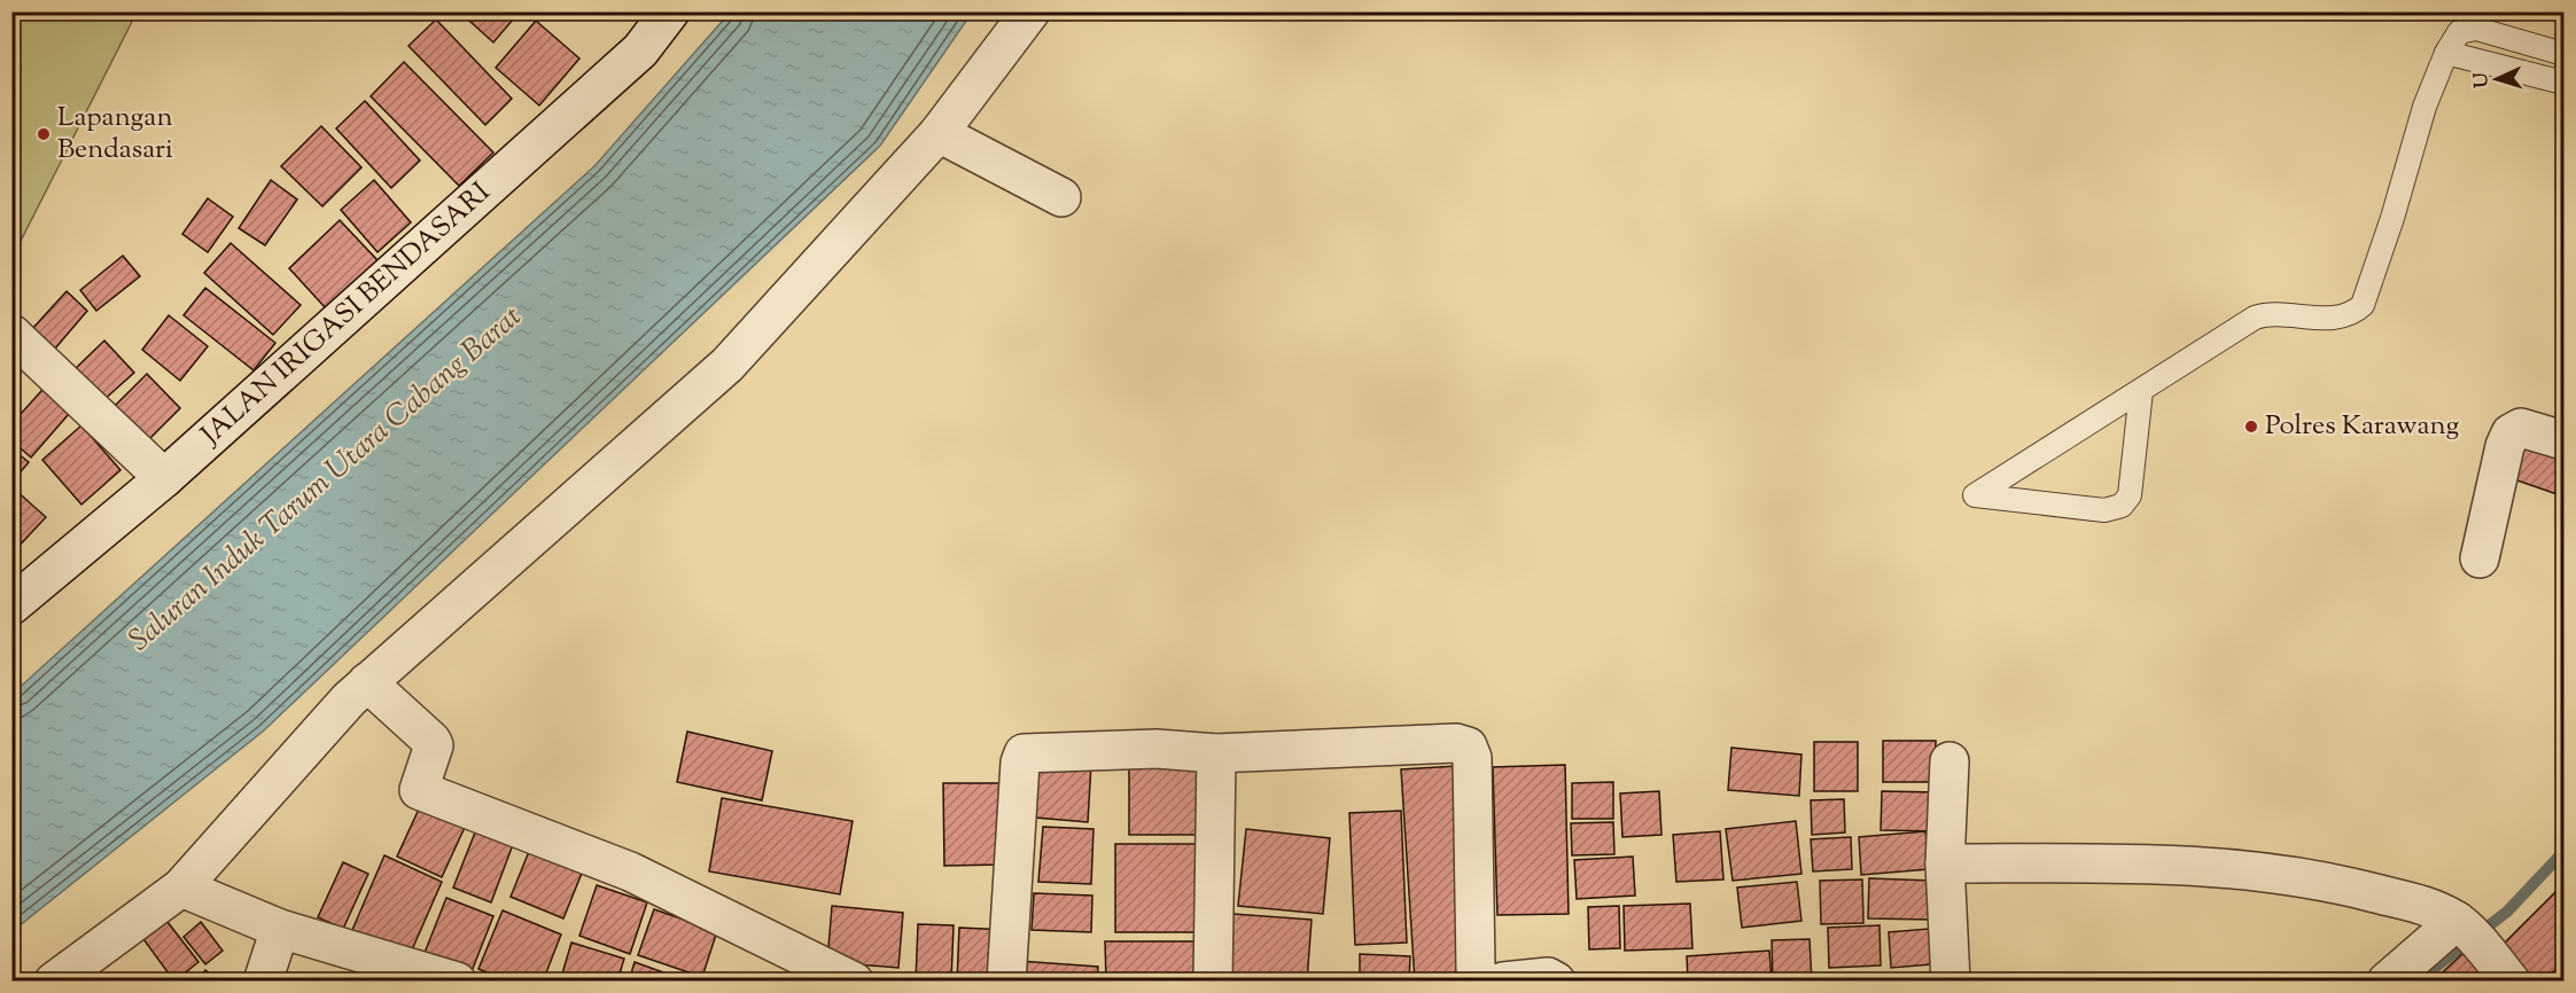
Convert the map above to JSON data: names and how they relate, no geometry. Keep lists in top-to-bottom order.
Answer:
{
  "streets": {
    "street": ["JALAN IRIGASI BENDASARI"]
  },
  "water": ["Saluran Induk Tarum Utara Cabang Barat"],
  "places": ["Lapangan Bendasari", "Polres Karawang"],
  "north": "left"
}
